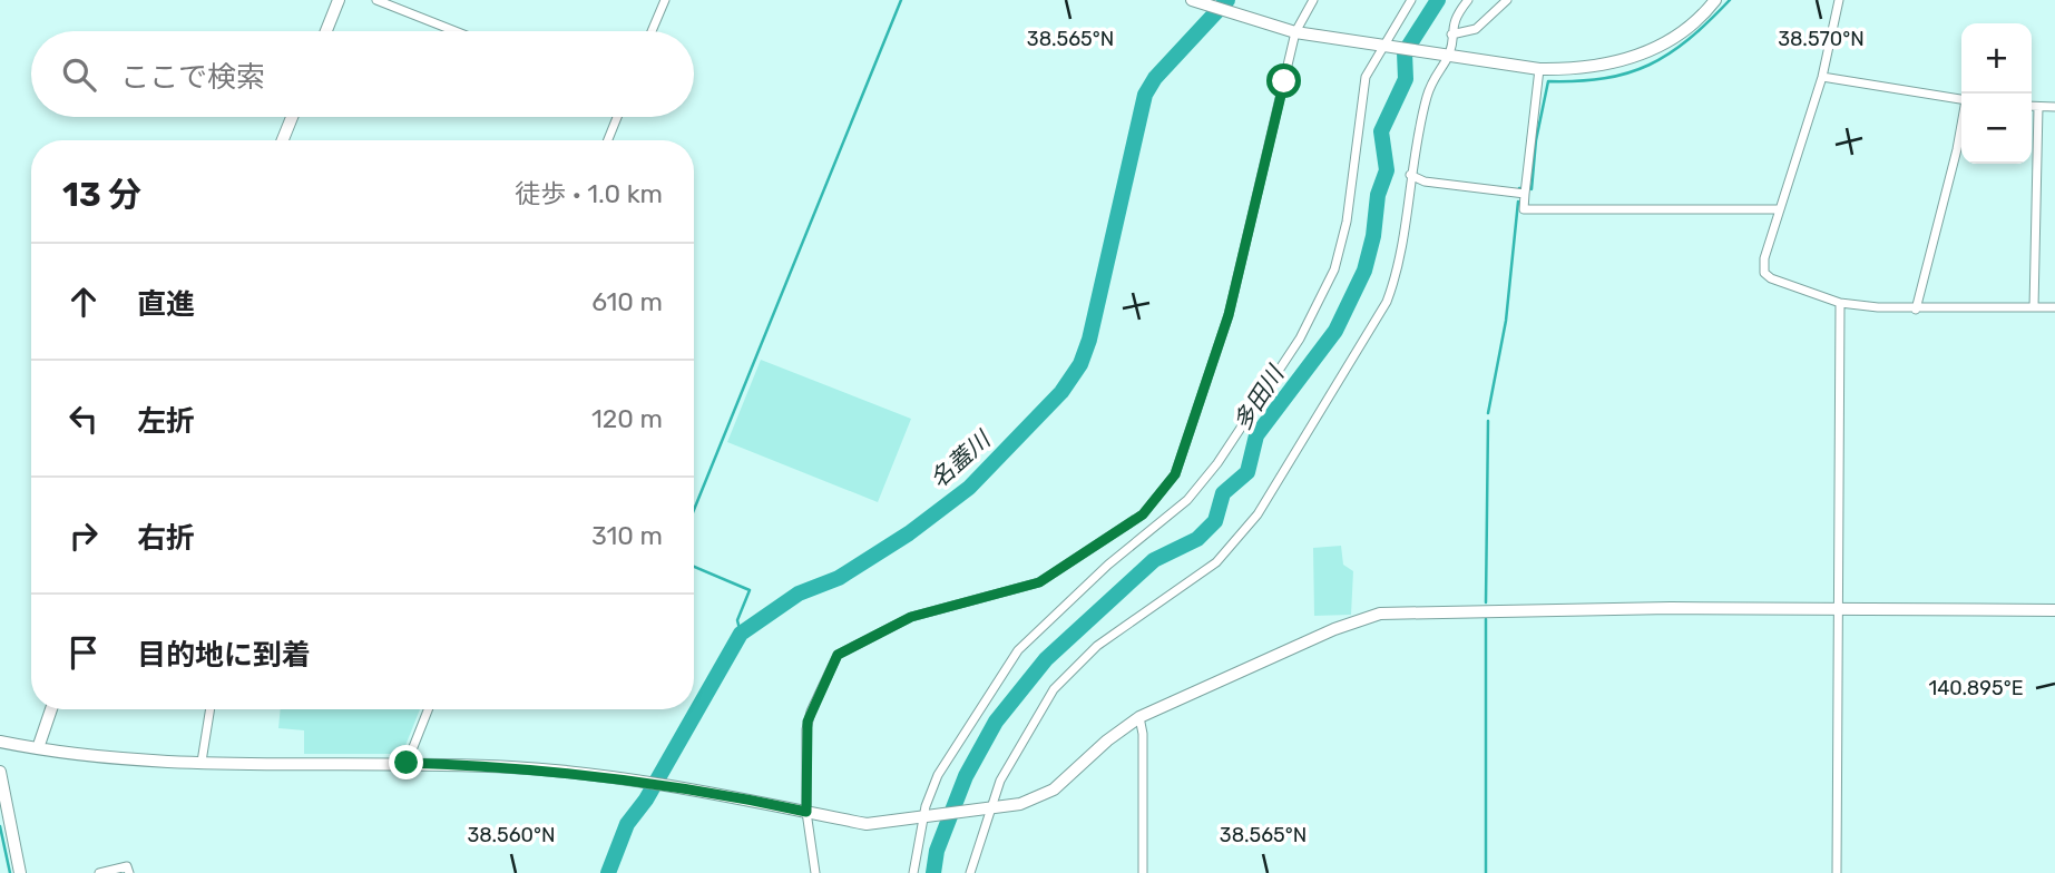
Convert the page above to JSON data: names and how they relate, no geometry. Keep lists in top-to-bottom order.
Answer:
{
  "water": ["多田川", "名蓋川"],
  "page": {
    "map_buttons": ["+", "−"],
    "search": "ここで検索",
    "heading": ["13 分", "徒歩 · 1.0 km"],
    "list": [
      ["直進", "610 m"],
      ["左折", "120 m"],
      ["右折", "310 m"],
      "目的地に到着"
    ]
  },
  "coordinates": [
    "38.565°N",
    "38.570°N",
    "140.895°E",
    "38.560°N"
  ]
}
